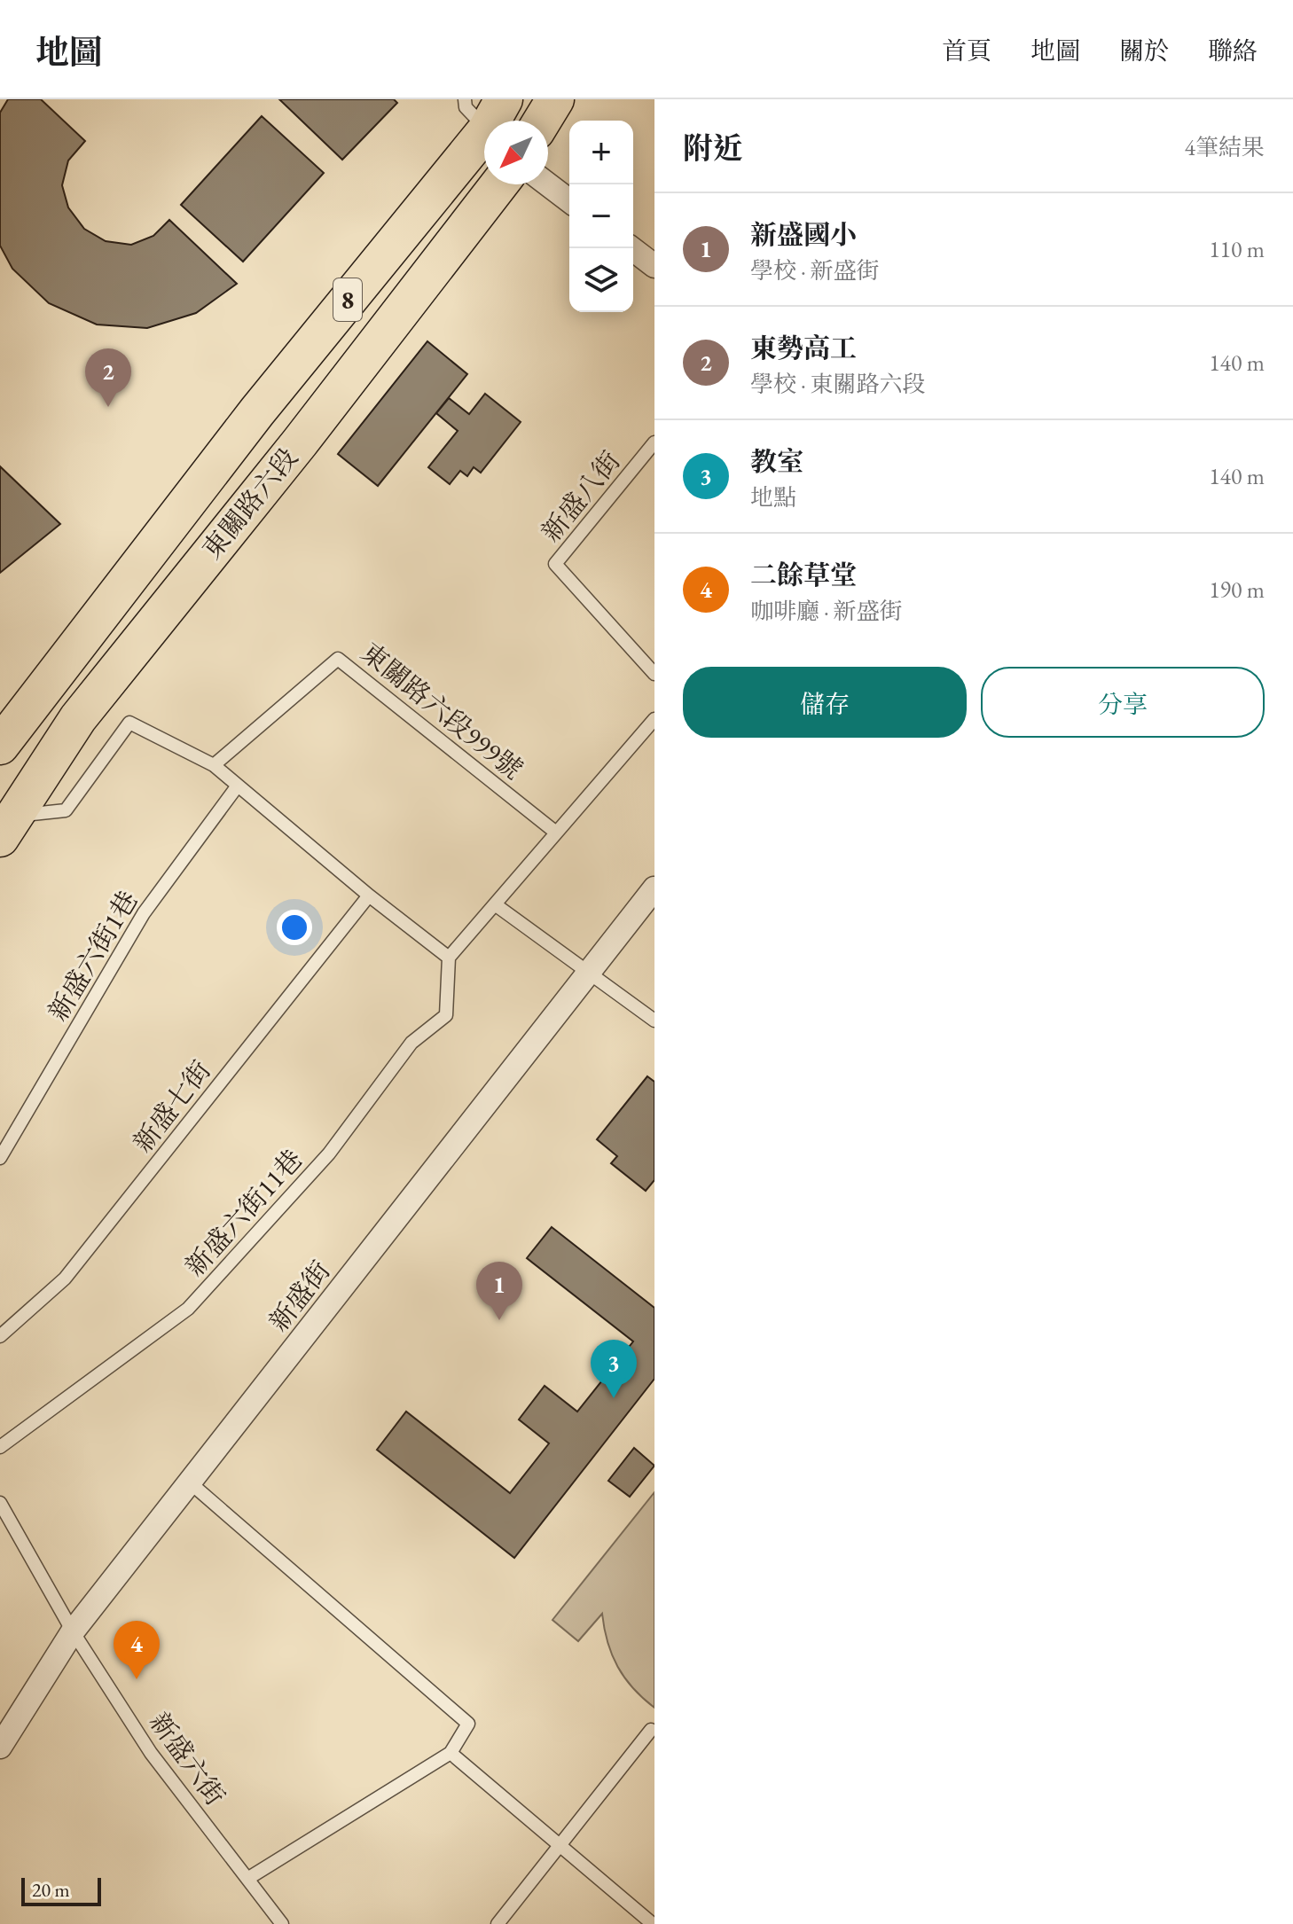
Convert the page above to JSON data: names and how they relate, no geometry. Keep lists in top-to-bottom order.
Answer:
{
  "streets": {
    "main road": ["8", "東關路六段"],
    "street": ["新盛街"],
    "lane": [
      "新盛八街",
      "東關路六段999號",
      "新盛六街1巷",
      "新盛七街",
      "新盛六街11巷",
      "新盛六街"
    ]
  },
  "crossings": [
    ["新盛街", "新盛六街"]
  ],
  "scale_bar": "20 m",
  "north": "bottom left",
  "page": {
    "header": "地圖",
    "nav": [
      "首頁",
      "地圖",
      "關於",
      "聯絡"
    ],
    "heading": ["附近", "4筆結果"],
    "map_buttons": ["+", "−"],
    "list": [
      {
        "mark": "1",
        "name": "新盛國小",
        "note": "學校 · 新盛街",
        "value": "110 m"
      },
      {
        "mark": "2",
        "name": "東勢高工",
        "note": "學校 · 東關路六段",
        "value": "140 m"
      },
      {
        "mark": "3",
        "name": "教室",
        "note": "地點",
        "value": "140 m"
      },
      {
        "mark": "4",
        "name": "二餘草堂",
        "note": "咖啡廳 · 新盛街",
        "value": "190 m"
      }
    ],
    "pins": [
      "2",
      "1",
      "3",
      "4"
    ],
    "buttons": ["儲存", "分享"],
    "scale": "20 m"
  }
}
